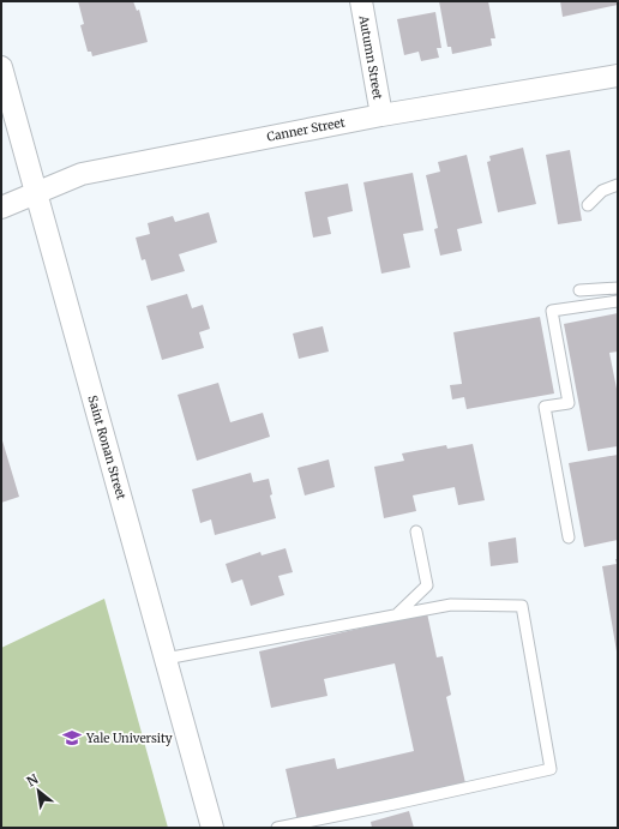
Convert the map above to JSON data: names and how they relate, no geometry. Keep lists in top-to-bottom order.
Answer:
{
  "streets": {
    "street": ["Autumn Street", "Canner Street", "Saint Ronan Street"]
  },
  "crossings": [
    ["Autumn Street", "Canner Street"],
    ["Canner Street", "Saint Ronan Street"]
  ],
  "places": {
    "school or university": ["Yale University"]
  },
  "north": "top left"
}
